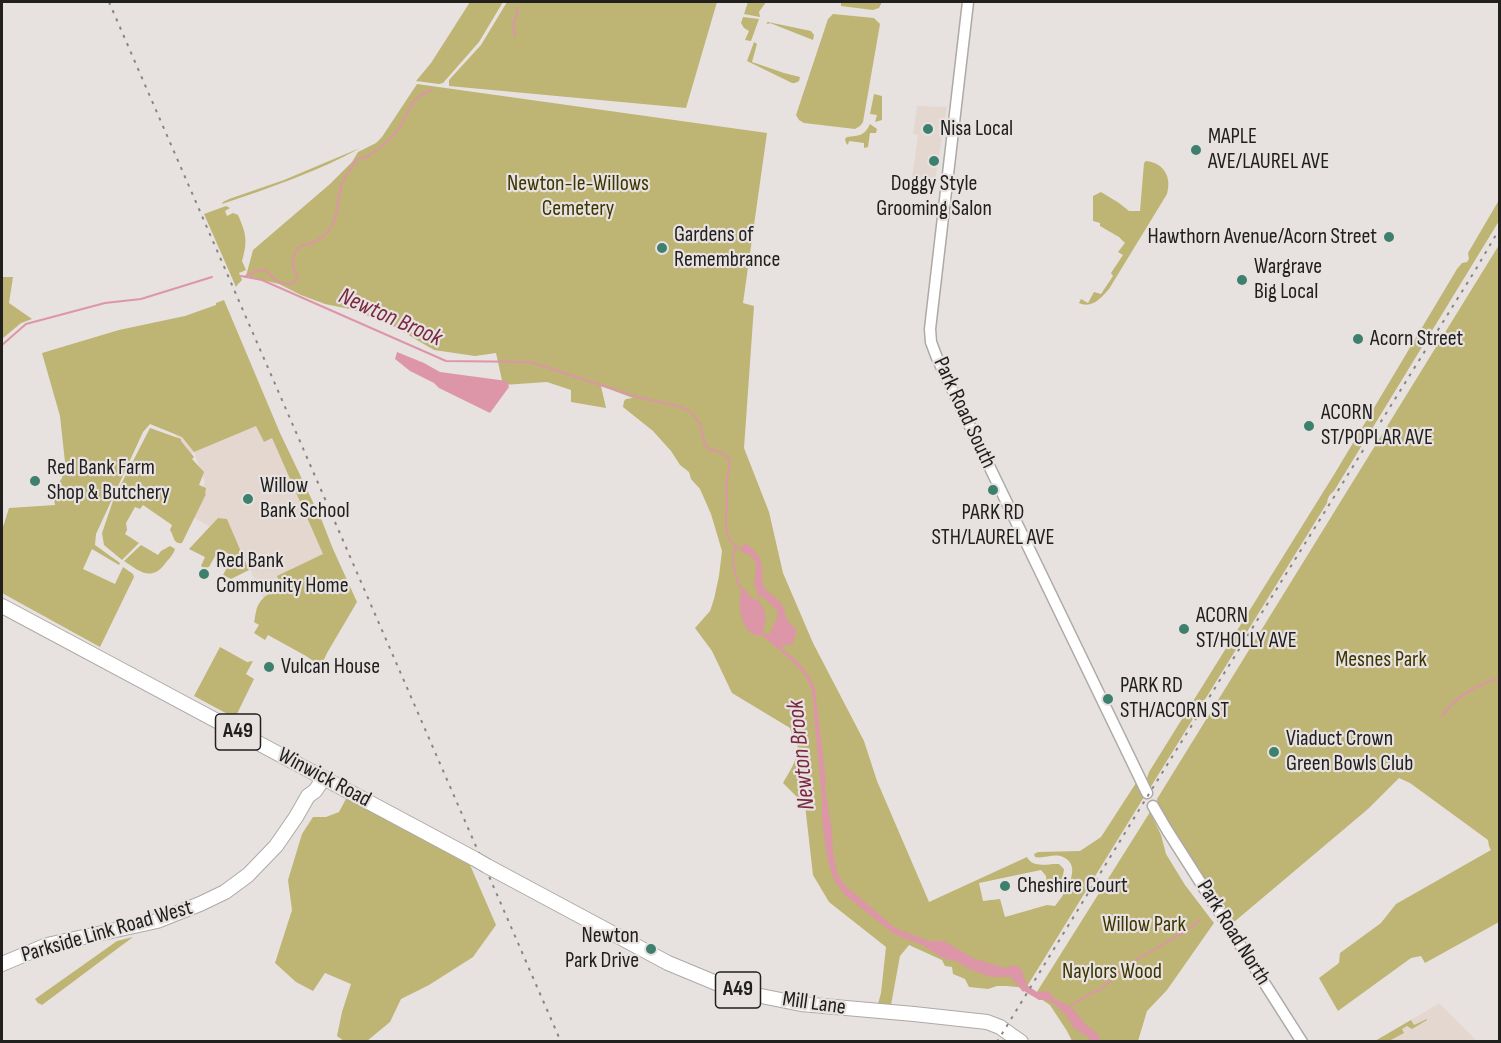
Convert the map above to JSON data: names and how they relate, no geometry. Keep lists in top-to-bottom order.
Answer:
{
  "streets": {
    "main road": [
      "A49",
      "Winwick Road",
      "Parkside Link Road West",
      "Mill Lane"
    ],
    "street": ["Park Road South", "Park Road North"]
  },
  "crossings": [
    ["Winwick Road", "Parkside Link Road West"],
    ["Winwick Road", "Mill Lane"]
  ],
  "water": ["Newton Brook"],
  "parks": [
    "Newton-le-Willows Cemetery",
    "Mesnes Park",
    "Willow Park",
    "Naylors Wood"
  ],
  "places": [
    "Nisa Local",
    "MAPLE AVE/LAUREL AVE",
    "Doggy Style Grooming Salon",
    "Hawthorn Avenue/Acorn Street",
    "Gardens of Remembrance",
    "Wargrave Big Local",
    "Acorn Street",
    "ACORN ST/POPLAR AVE",
    "Red Bank Farm Shop & Butchery",
    "PARK RD STH/LAUREL AVE",
    "Willow Bank School",
    "Red Bank Community Home",
    "ACORN ST/HOLLY AVE",
    "Vulcan House",
    "PARK RD STH/ACORN ST",
    "Viaduct Crown Green Bowls Club",
    "Cheshire Court",
    "Newton Park Drive"
  ]
}
